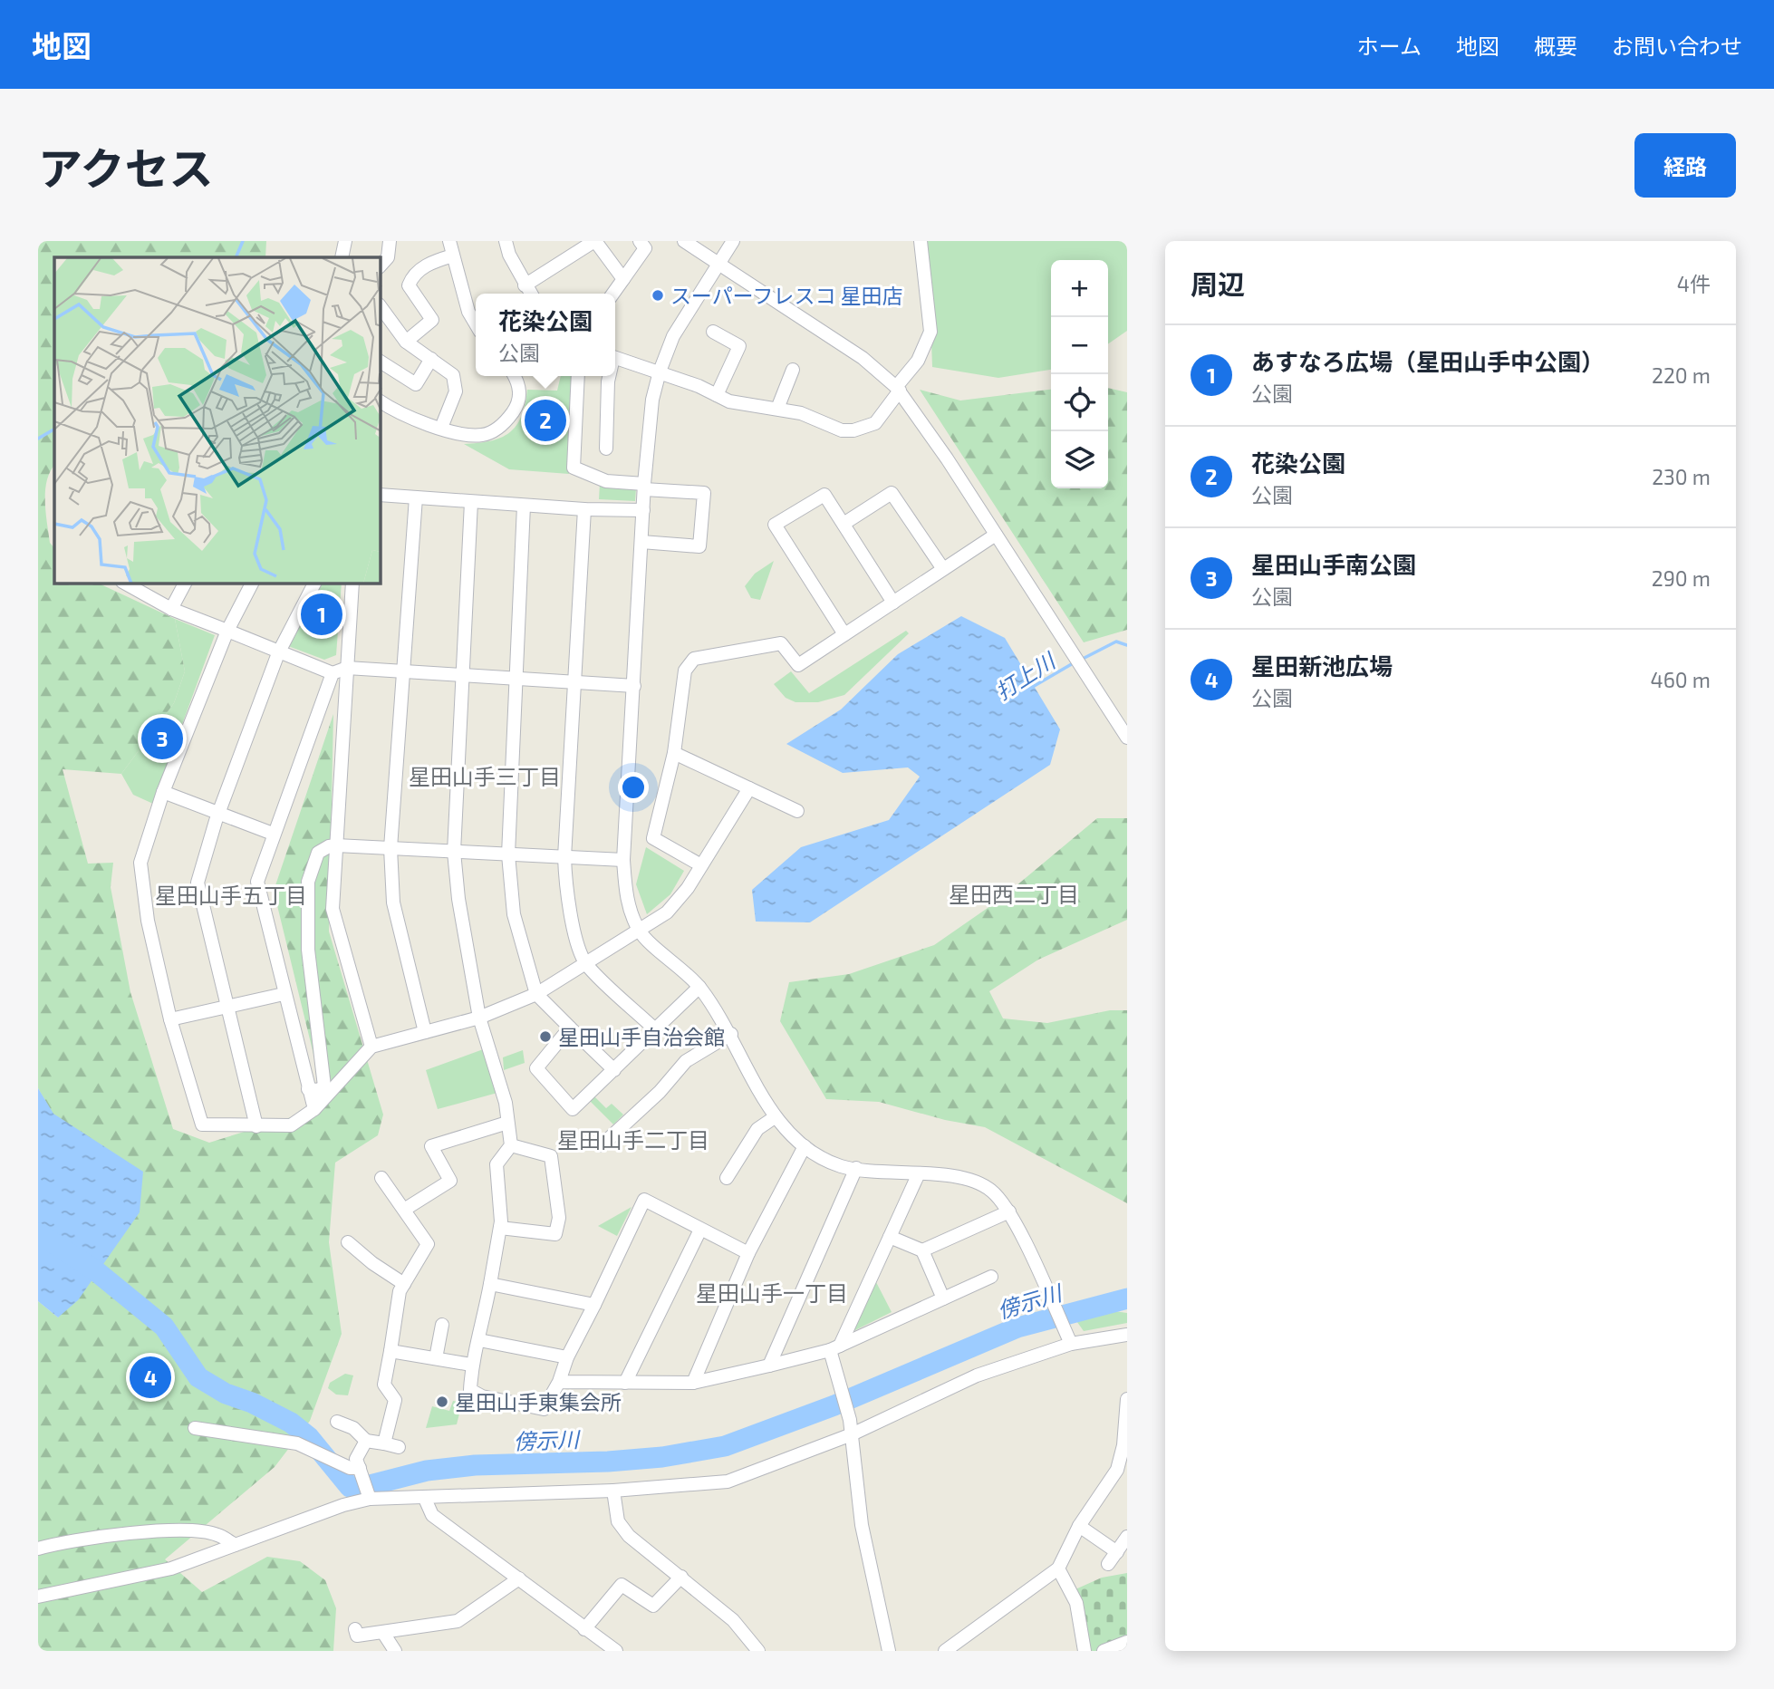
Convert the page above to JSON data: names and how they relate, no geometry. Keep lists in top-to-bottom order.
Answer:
{
  "districts": [
    "星田山手三丁目",
    "星田西二丁目",
    "星田山手五丁目",
    "星田山手二丁目",
    "星田山手一丁目"
  ],
  "water": ["打上川", "傍示川"],
  "places": ["スーパーフレスコ 星田店", "星田山手自治会館", "星田山手東集会所"],
  "page": {
    "header": "地図",
    "nav": [
      "ホーム",
      "地図",
      "概要",
      "お問い合わせ"
    ],
    "title": "アクセス",
    "buttons": "経路",
    "heading": ["周辺", "4件"],
    "map_buttons": ["+", "−"],
    "popup": ["花染公園", "公園"],
    "list": [
      {
        "mark": "1",
        "name": "あすなろ広場（星田山手中公園）",
        "note": "公園",
        "value": "220 m"
      },
      {
        "mark": "2",
        "name": "花染公園",
        "note": "公園",
        "value": "230 m"
      },
      {
        "mark": "3",
        "name": "星田山手南公園",
        "note": "公園",
        "value": "290 m"
      },
      {
        "mark": "4",
        "name": "星田新池広場",
        "note": "公園",
        "value": "460 m"
      }
    ],
    "pins": [
      "2",
      "1",
      "3",
      "4"
    ]
  }
}
